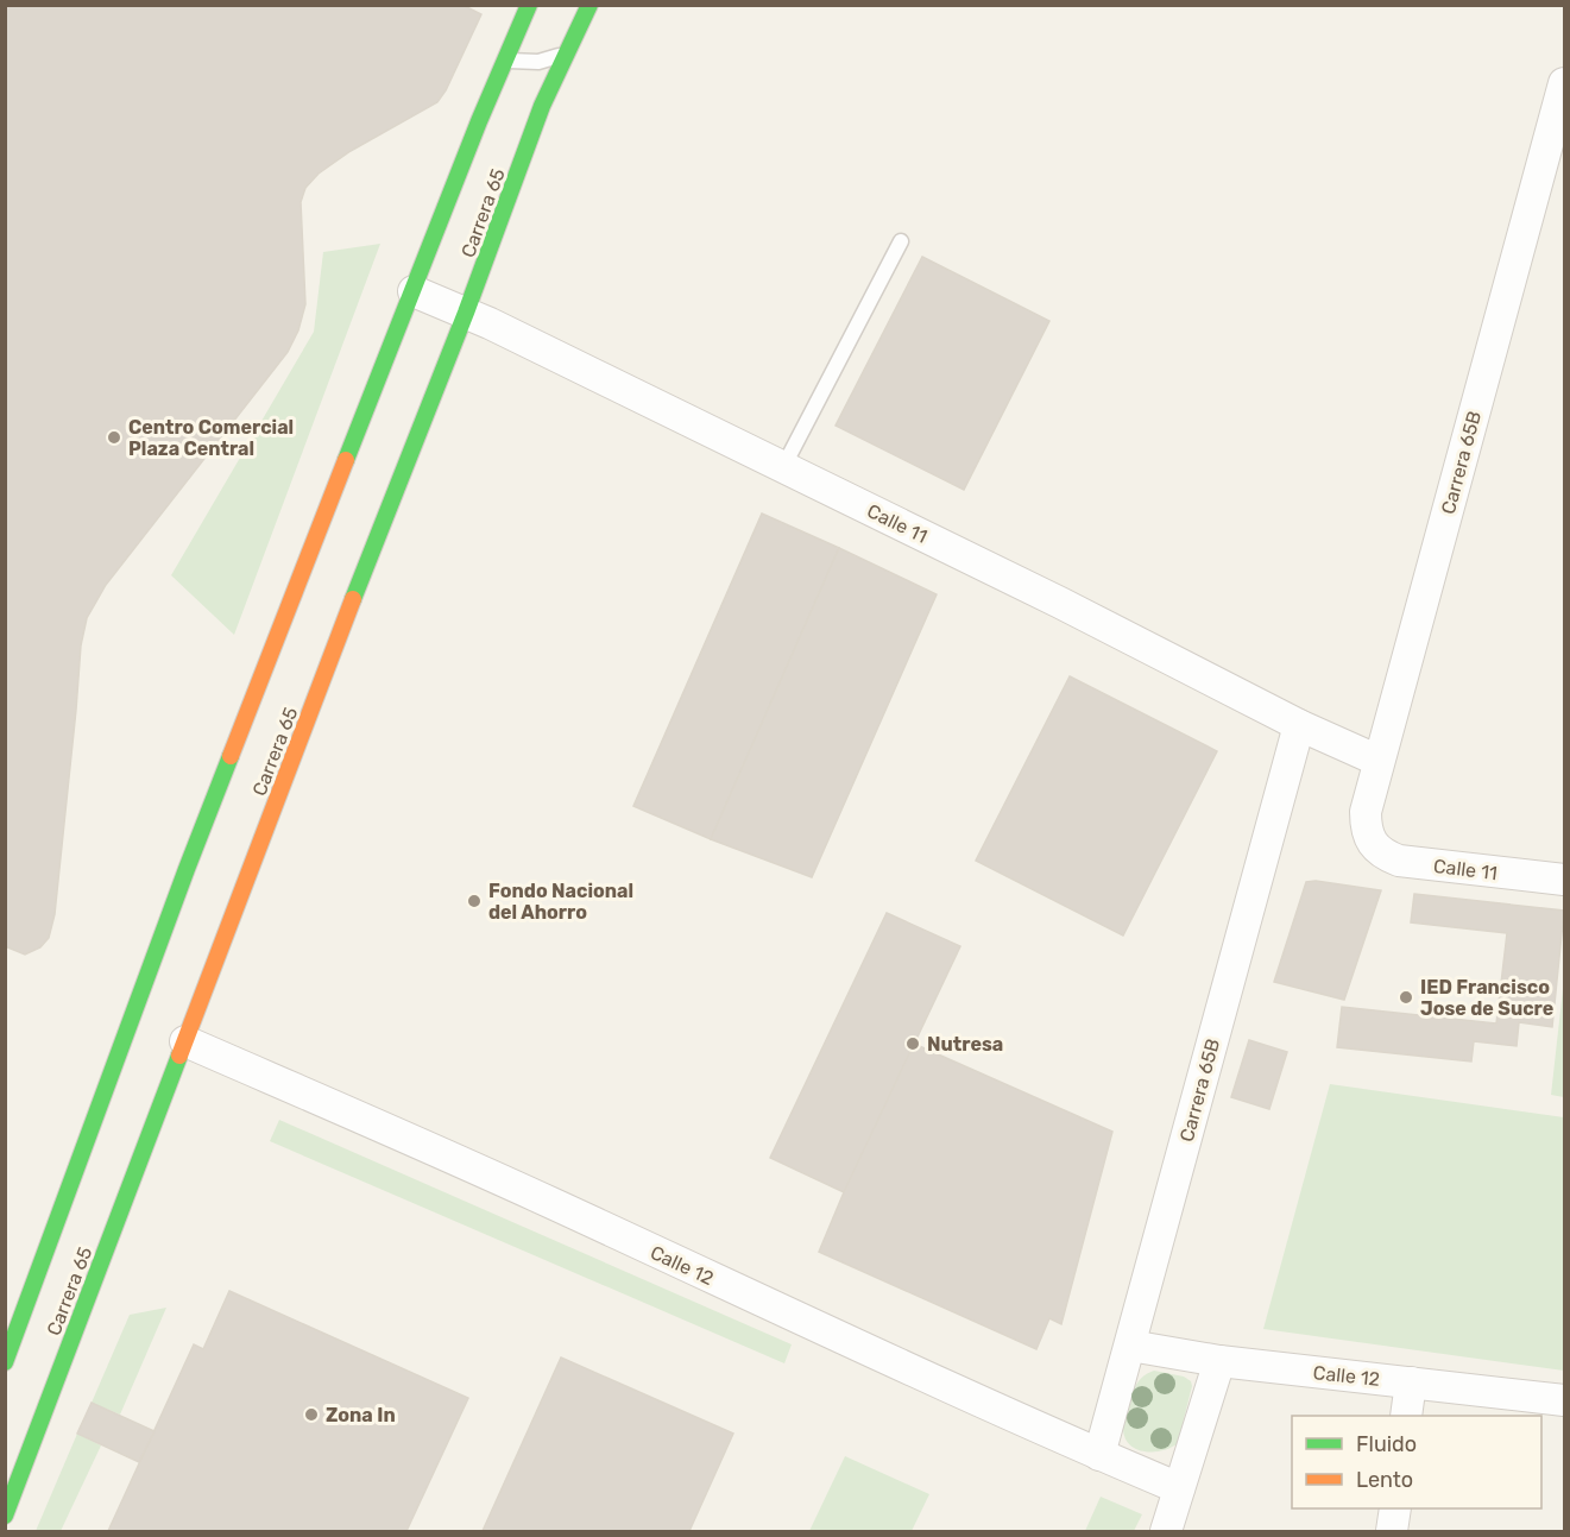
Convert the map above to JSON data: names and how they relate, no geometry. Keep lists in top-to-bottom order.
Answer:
{
  "streets": {
    "street": [
      "Carrera 65",
      "Carrera 65B",
      "Calle 11",
      "Calle 12"
    ]
  },
  "crossings": [
    ["Carrera 65", "Calle 11"],
    ["Carrera 65", "Calle 12"],
    ["Carrera 65B", "Calle 11"],
    ["Carrera 65B", "Calle 12"]
  ],
  "places": [
    "Centro Comercial Plaza Central",
    "Fondo Nacional del Ahorro",
    "IED Francisco Jose de Sucre",
    "Nutresa",
    "Zona In"
  ],
  "legend": ["Fluido", "Lento"]
}
